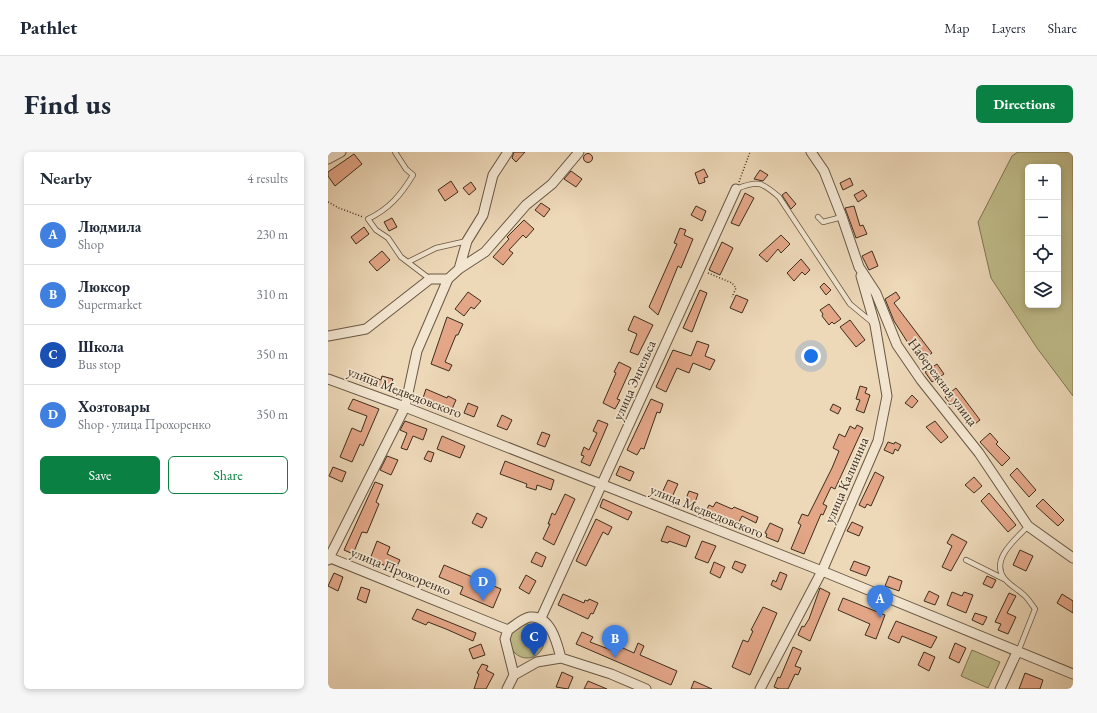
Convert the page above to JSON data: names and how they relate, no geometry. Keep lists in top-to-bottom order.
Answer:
{
  "streets": {
    "street": [
      "улица Энгельса",
      "Набережная улица",
      "улица Медведовского",
      "улица Калинина",
      "улица Прохоренко"
    ]
  },
  "crossings": [
    ["улица Энгельса", "улица Медведовского"],
    ["Набережная улица", "улица Калинина"],
    ["улица Медведовского", "улица Калинина"]
  ],
  "page": {
    "header": "Pathlet",
    "nav": ["Map", "Layers", "Share"],
    "buttons": [
      "Directions",
      ["Save", "Share"]
    ],
    "title": "Find us",
    "heading": ["Nearby", "4 results"],
    "map_buttons": ["+", "−"],
    "list": [
      {
        "mark": "A",
        "name": "Людмила",
        "note": "Shop",
        "value": "230 m"
      },
      {
        "mark": "B",
        "name": "Люксор",
        "note": "Supermarket",
        "value": "310 m"
      },
      {
        "mark": "C",
        "name": "Школа",
        "note": "Bus stop",
        "value": "350 m"
      },
      {
        "mark": "D",
        "name": "Хозтовары",
        "note": "Shop · улица Прохоренко",
        "value": "350 m"
      }
    ],
    "pins": [
      "D",
      "A",
      "C",
      "B"
    ]
  }
}
